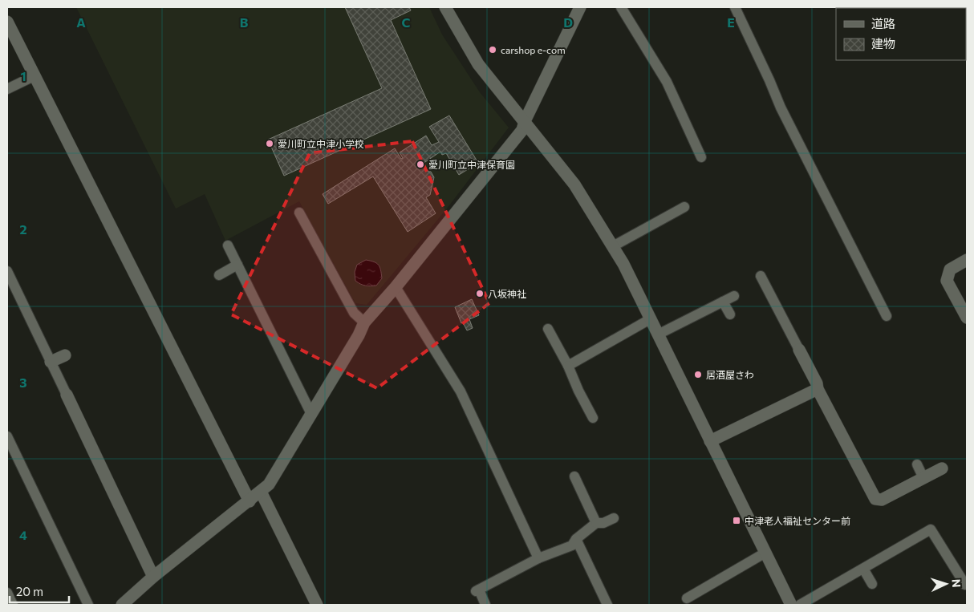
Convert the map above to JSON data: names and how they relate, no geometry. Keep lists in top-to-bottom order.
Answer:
{
  "places": {
    "other": [
      "carshop e-com",
      "愛川町立中津小学校",
      "愛川町立中津保育園",
      "八坂神社",
      "居酒屋さわ"
    ],
    "transit": ["中津老人福祉センター前"]
  },
  "legend": ["道路", "建物"],
  "scale_bar": "20 m",
  "north": "right",
  "grid": {
    "columns": [
      "A",
      "B",
      "C",
      "D",
      "E"
    ],
    "rows": [
      "1",
      "2",
      "3",
      "4"
    ]
  }
}
